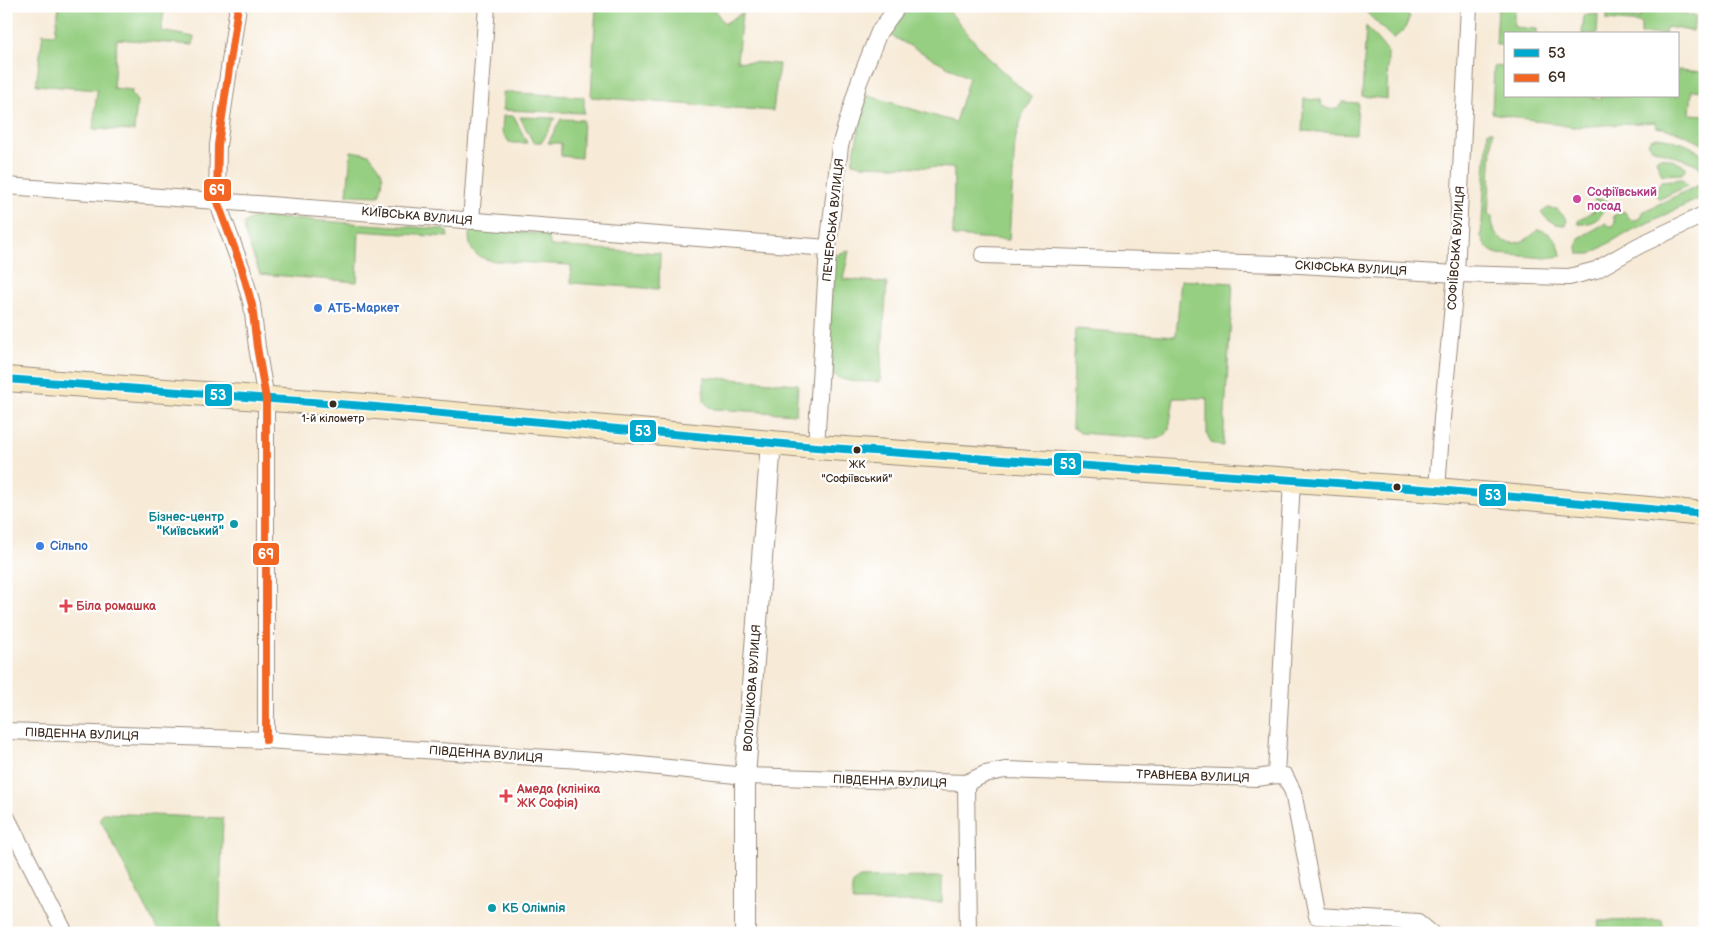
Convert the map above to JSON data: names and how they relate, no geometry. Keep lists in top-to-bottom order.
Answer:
{
  "streets": {
    "street": [
      "КИЇВСЬКА ВУЛИЦЯ",
      "ПЕЧЕРСЬКА ВУЛИЦЯ",
      "СОФІЇВСЬКА ВУЛИЦЯ",
      "СКІФСЬКА ВУЛИЦЯ",
      "ВОЛОШКОВА ВУЛИЦЯ",
      "ПІВДЕННА ВУЛИЦЯ",
      "ТРАВНЕВА ВУЛИЦЯ"
    ]
  },
  "crossings": [
    ["КИЇВСЬКА ВУЛИЦЯ", "ПЕЧЕРСЬКА ВУЛИЦЯ"],
    ["СОФІЇВСЬКА ВУЛИЦЯ", "СКІФСЬКА ВУЛИЦЯ"],
    ["ВОЛОШКОВА ВУЛИЦЯ", "ПІВДЕННА ВУЛИЦЯ"],
    ["ПІВДЕННА ВУЛИЦЯ", "ТРАВНЕВА ВУЛИЦЯ"]
  ],
  "places": {
    "other": [
      "Софіївський посад",
      "АТБ-Маркет",
      "1-й кілометр",
      "ЖК \"Софіївський\"",
      "Бізнес-центр \"Київський\"",
      "Сільпо",
      "КБ Олімпія"
    ],
    "health": ["Біла ромашка", "Амеда (клініка ЖК Софія)"]
  },
  "lines": ["transit line 69", "transit line 53"],
  "legend": ["53", "69"]
}
